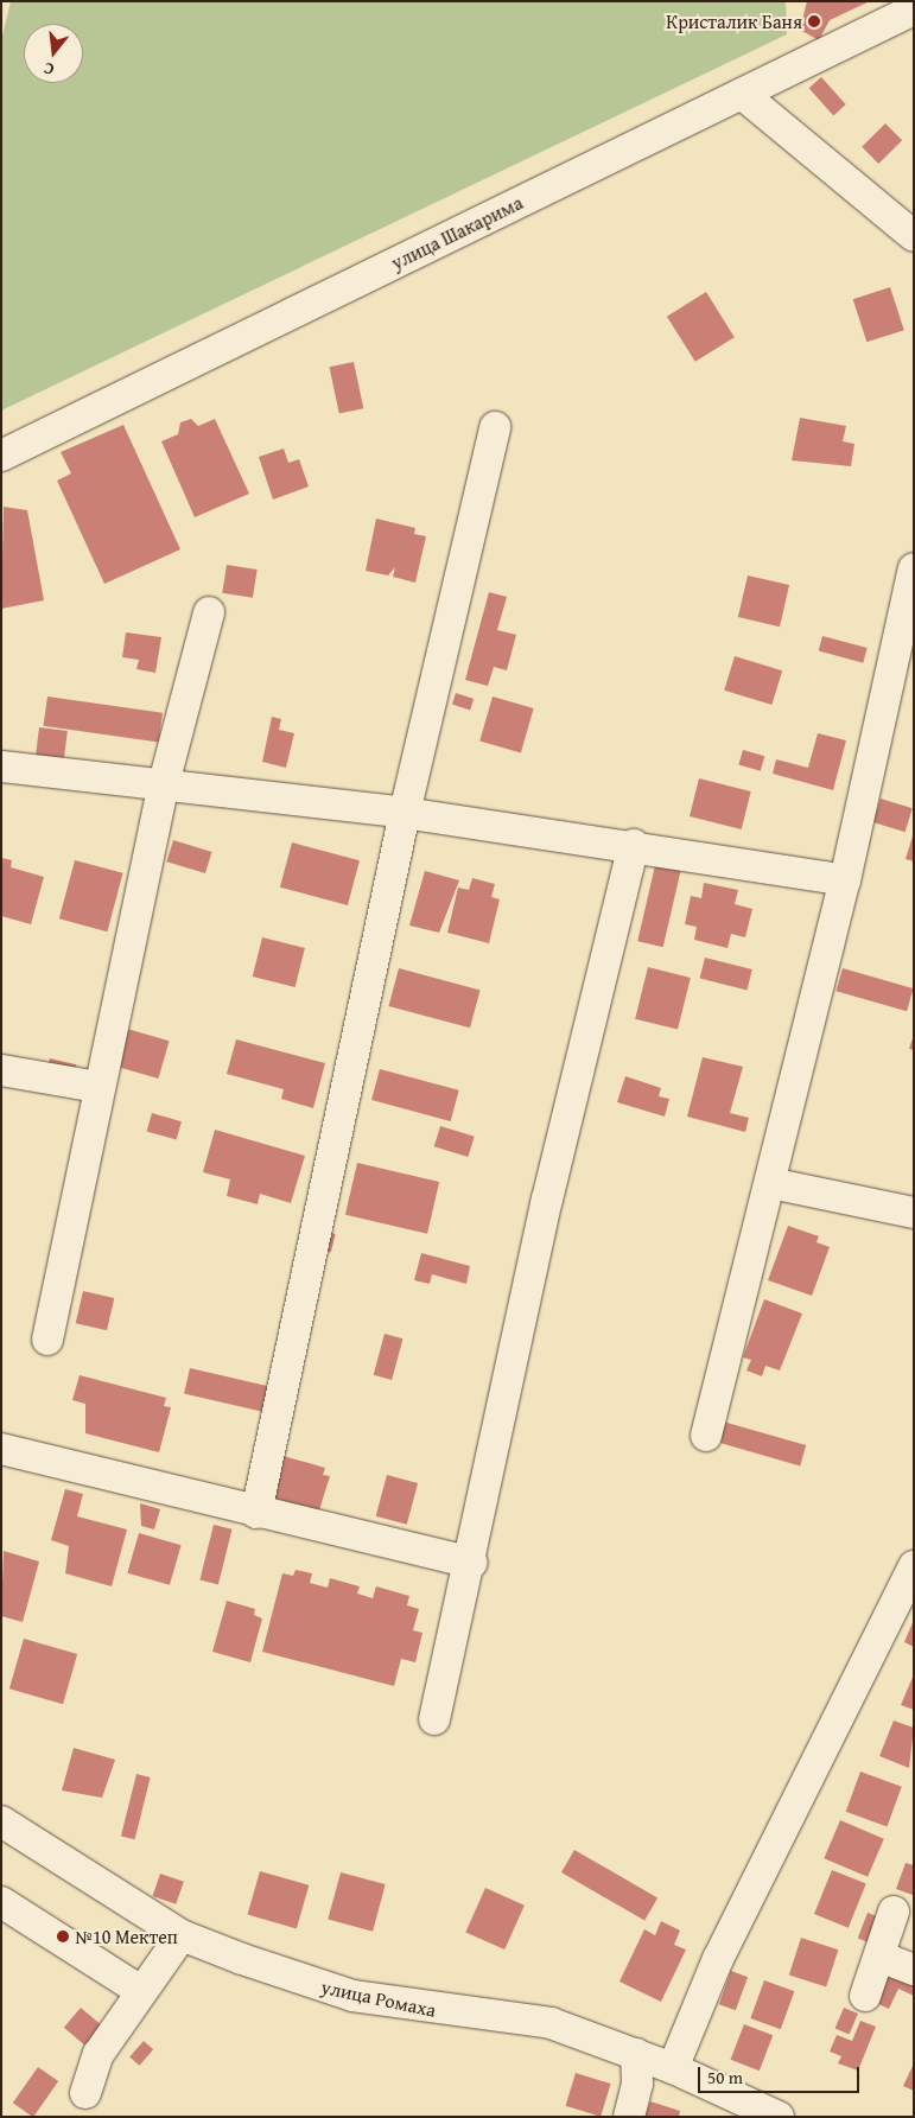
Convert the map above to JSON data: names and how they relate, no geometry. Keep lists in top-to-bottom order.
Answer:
{
  "streets": {
    "street": ["улица Шакарима", "улица Ромаха"]
  },
  "places": ["Кристалик Баня", "№10 Мектеп"],
  "scale_bar": "50 m",
  "north": "bottom"
}
